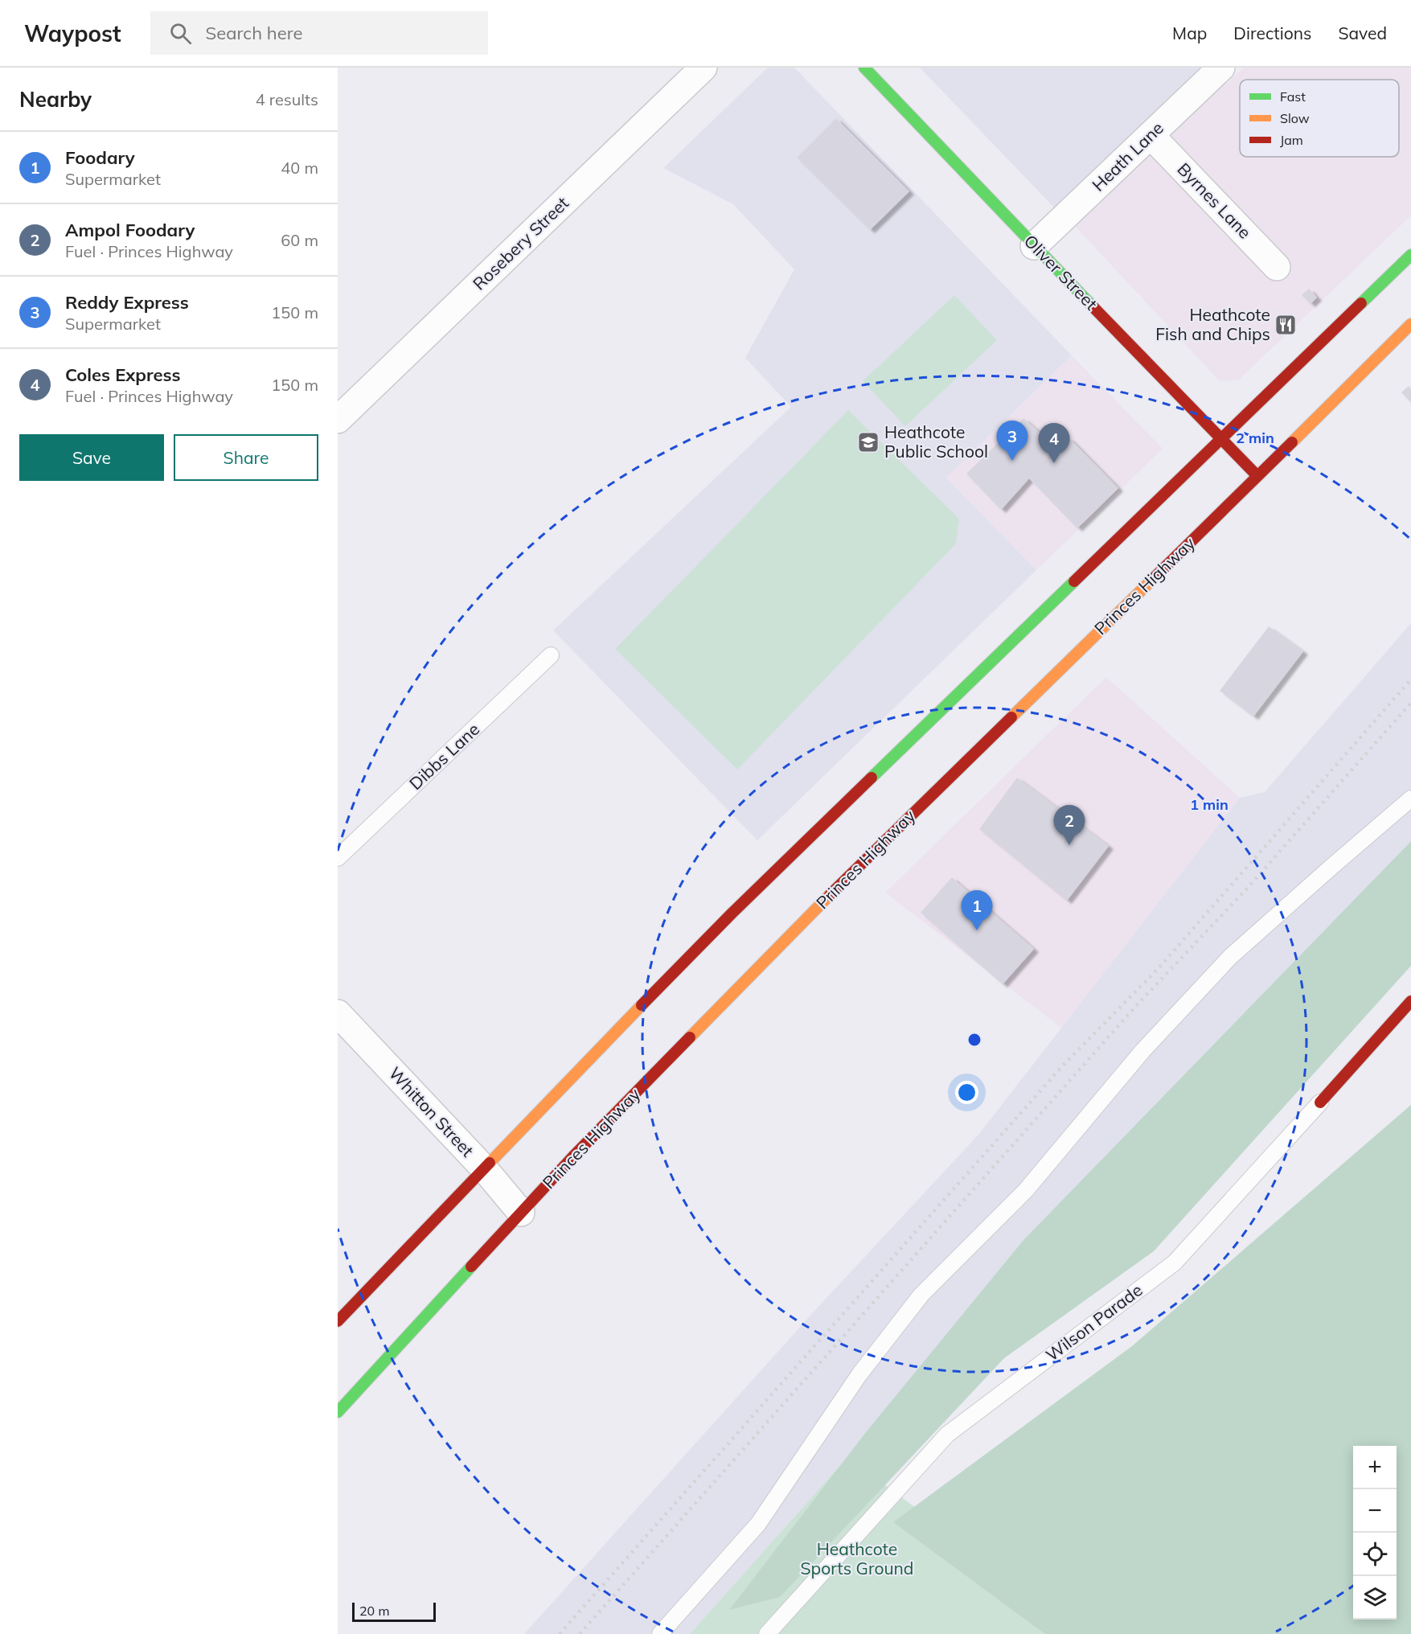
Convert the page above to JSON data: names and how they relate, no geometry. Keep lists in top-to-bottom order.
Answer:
{
  "streets": {
    "main road": ["Oliver Street", "Princes Highway", "Wilson Parade"],
    "street": [
      "Heath Lane",
      "Byrnes Lane",
      "Rosebery Street",
      "Whitton Street"
    ],
    "lane": ["Dibbs Lane"]
  },
  "crossings": [
    ["Heath Lane", "Byrnes Lane"],
    ["Heath Lane", "Oliver Street"],
    ["Oliver Street", "Princes Highway"],
    ["Princes Highway", "Whitton Street"]
  ],
  "parks": ["Heathcote Sports Ground"],
  "places": {
    "restaurant": ["Heathcote Fish and Chips"],
    "school or university": ["Heathcote Public School"]
  },
  "legend": ["Fast", "Slow", "Jam"],
  "scale_bar": "20 m",
  "page": {
    "header": "Waypost",
    "search": "Search here",
    "nav": ["Map", "Directions", "Saved"],
    "heading": ["Nearby", "4 results"],
    "list": [
      {
        "mark": "1",
        "name": "Foodary",
        "note": "Supermarket",
        "value": "40 m"
      },
      {
        "mark": "2",
        "name": "Ampol Foodary",
        "note": "Fuel · Princes Highway",
        "value": "60 m"
      },
      {
        "mark": "3",
        "name": "Reddy Express",
        "note": "Supermarket",
        "value": "150 m"
      },
      {
        "mark": "4",
        "name": "Coles Express",
        "note": "Fuel · Princes Highway",
        "value": "150 m"
      }
    ],
    "buttons": ["Save", "Share"],
    "pins": [
      "3",
      "4",
      "2",
      "1"
    ],
    "map_buttons": ["+", "−"],
    "scale": "20 m"
  },
  "rings": ["2 min", "1 min"]
}
